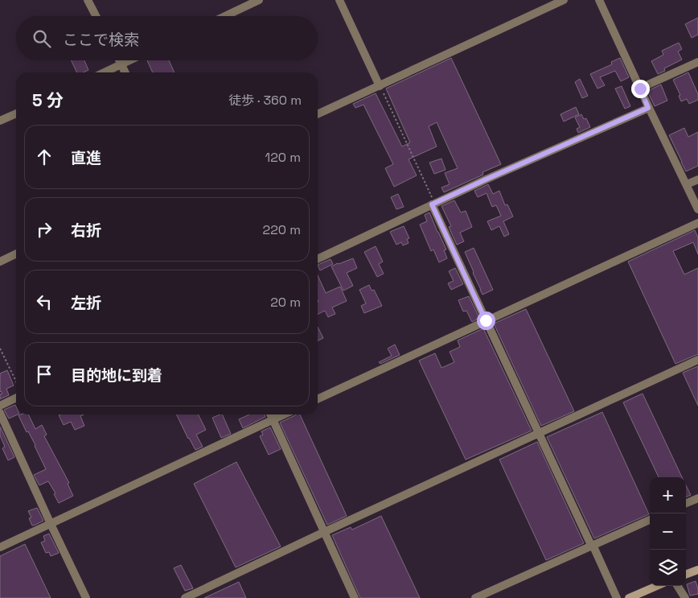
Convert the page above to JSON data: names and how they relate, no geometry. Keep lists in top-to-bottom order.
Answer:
{
  "page": {
    "search": "ここで検索",
    "heading": ["5 分", "徒歩 · 360 m"],
    "list": [
      ["直進", "120 m"],
      ["右折", "220 m"],
      ["左折", "20 m"],
      "目的地に到着"
    ],
    "map_buttons": ["+", "−"]
  }
}
